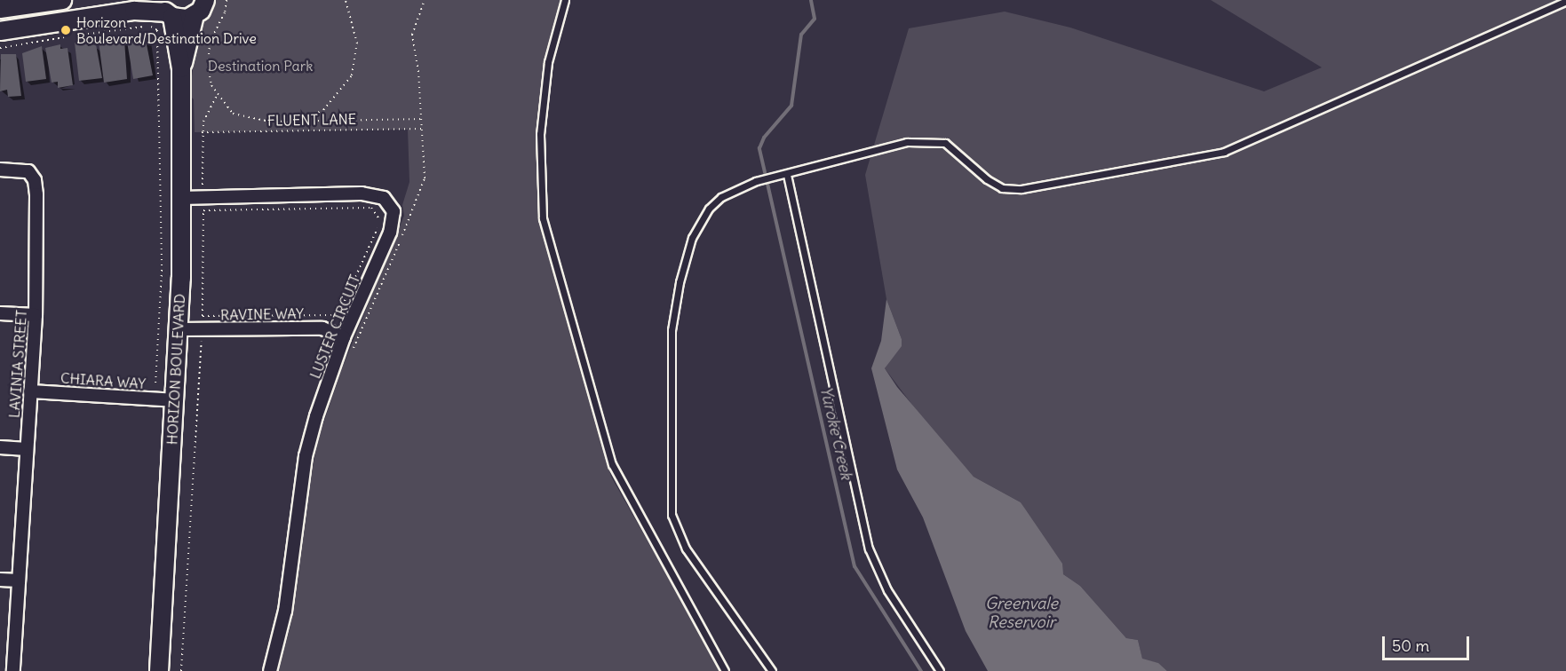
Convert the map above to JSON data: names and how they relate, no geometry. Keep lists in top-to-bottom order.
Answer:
{
  "streets": {
    "street": [
      "RAVINE WAY",
      "LUSTER CIRCUIT",
      "LAVINIA STREET",
      "HORIZON BOULEVARD",
      "CHIARA WAY"
    ],
    "path": ["FLUENT LANE"]
  },
  "crossings": [
    ["RAVINE WAY", "LUSTER CIRCUIT"],
    ["RAVINE WAY", "HORIZON BOULEVARD"],
    ["LUSTER CIRCUIT", "HORIZON BOULEVARD"],
    ["LAVINIA STREET", "CHIARA WAY"],
    ["HORIZON BOULEVARD", "CHIARA WAY"]
  ],
  "water": ["Yuroke Creek", "Greenvale Reservoir"],
  "parks": ["Destination Park"],
  "places": ["Horizon Boulevard/Destination Drive"],
  "scale_bar": "50 m"
}
